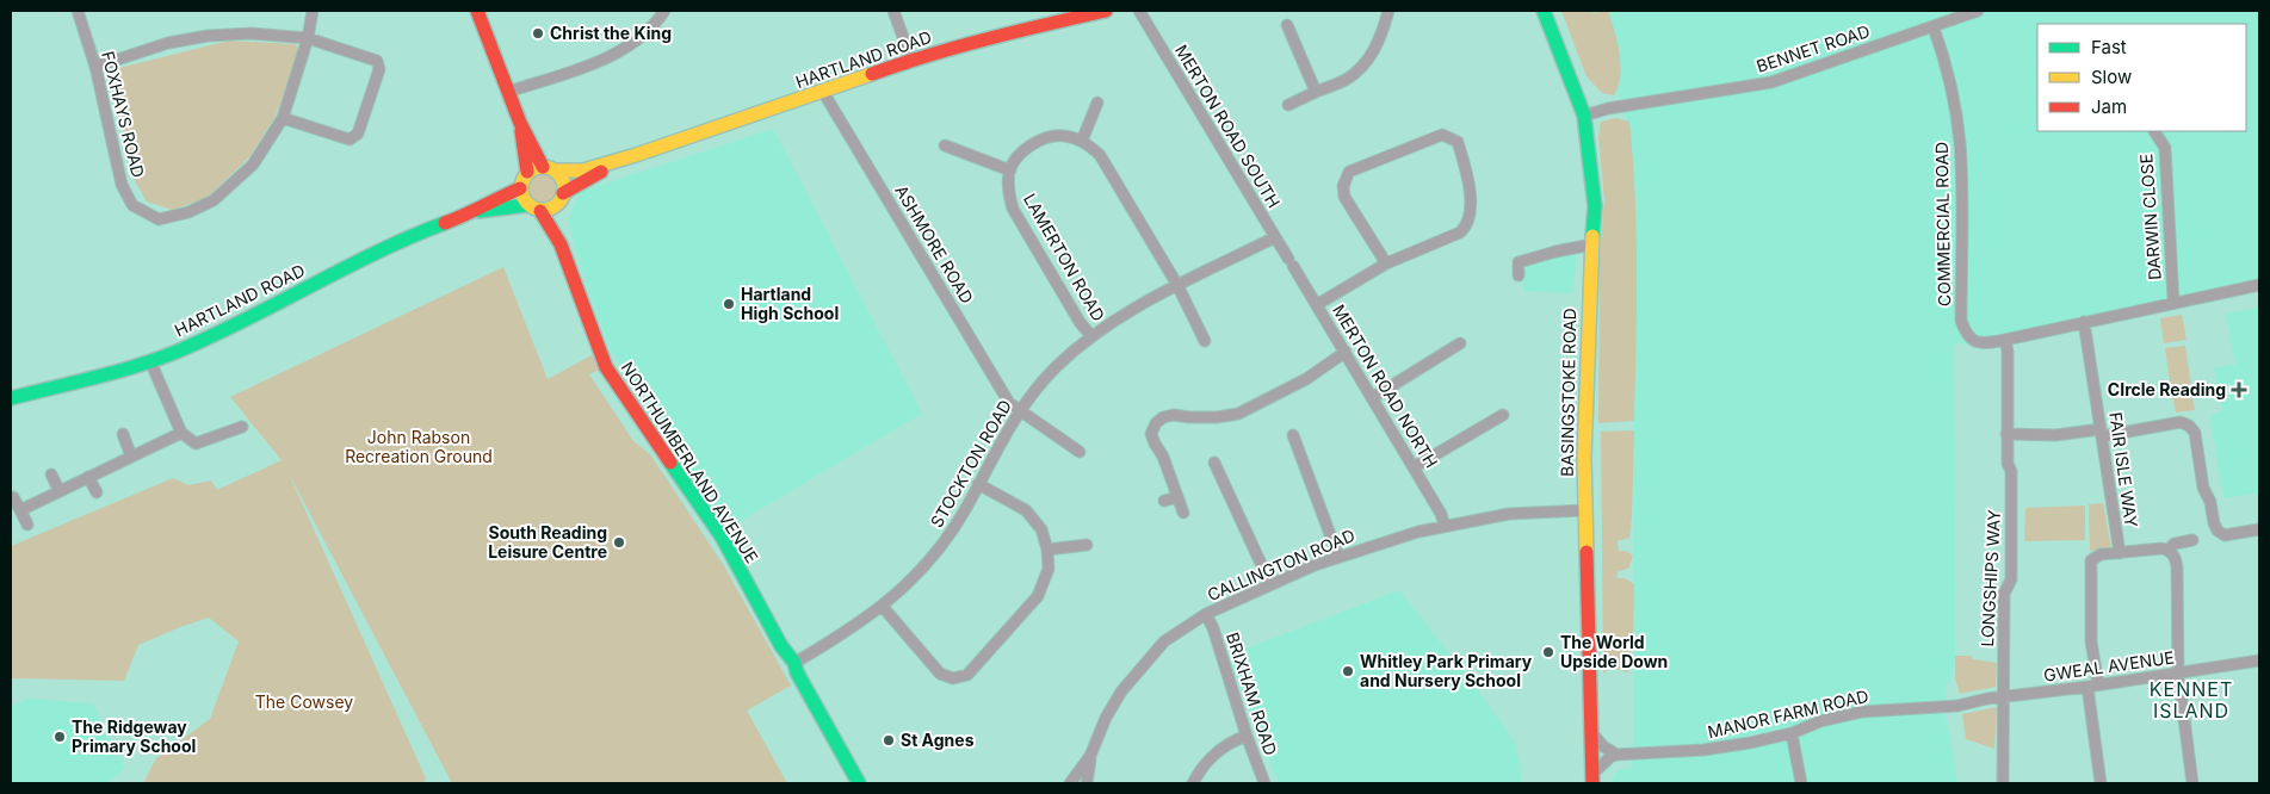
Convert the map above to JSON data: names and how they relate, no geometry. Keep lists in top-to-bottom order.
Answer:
{
  "streets": {
    "street": [
      "BENNET ROAD",
      "HARTLAND ROAD",
      "FOXHAYS ROAD",
      "MERTON ROAD SOUTH",
      "DARWIN CLOSE",
      "COMMERCIAL ROAD",
      "ASHMORE ROAD",
      "LAMERTON ROAD",
      "MERTON ROAD NORTH",
      "BASINGSTOKE ROAD",
      "NORTHUMBERLAND AVENUE",
      "STOCKTON ROAD",
      "FAIR ISLE WAY",
      "CALLINGTON ROAD",
      "LONGSHIPS WAY",
      "GWEAL AVENUE",
      "BRIXHAM ROAD",
      "MANOR FARM ROAD"
    ]
  },
  "crossings": [
    ["BENNET ROAD", "COMMERCIAL ROAD"],
    ["BENNET ROAD", "BASINGSTOKE ROAD"],
    ["HARTLAND ROAD", "ASHMORE ROAD"],
    ["HARTLAND ROAD", "NORTHUMBERLAND AVENUE"],
    ["MERTON ROAD SOUTH", "MERTON ROAD NORTH"],
    ["MERTON ROAD SOUTH", "STOCKTON ROAD"],
    ["DARWIN CLOSE", "COMMERCIAL ROAD"],
    ["COMMERCIAL ROAD", "FAIR ISLE WAY"],
    ["COMMERCIAL ROAD", "LONGSHIPS WAY"],
    ["ASHMORE ROAD", "STOCKTON ROAD"],
    ["LAMERTON ROAD", "STOCKTON ROAD"],
    ["MERTON ROAD NORTH", "CALLINGTON ROAD"],
    ["BASINGSTOKE ROAD", "CALLINGTON ROAD"],
    ["NORTHUMBERLAND AVENUE", "STOCKTON ROAD"],
    ["CALLINGTON ROAD", "BRIXHAM ROAD"],
    ["LONGSHIPS WAY", "GWEAL AVENUE"],
    ["LONGSHIPS WAY", "MANOR FARM ROAD"],
    ["GWEAL AVENUE", "MANOR FARM ROAD"]
  ],
  "districts": ["KENNET ISLAND"],
  "parks": ["John Rabson Recreation Ground", "The Cowsey"],
  "places": {
    "other": [
      "Christ the King",
      "Hartland High School",
      "South Reading Leisure Centre",
      "The World Upside Down",
      "Whitley Park Primary and Nursery School",
      "The Ridgeway Primary School",
      "St Agnes"
    ],
    "health": ["CIrcle Reading"]
  },
  "legend": ["Fast", "Slow", "Jam"]
}
